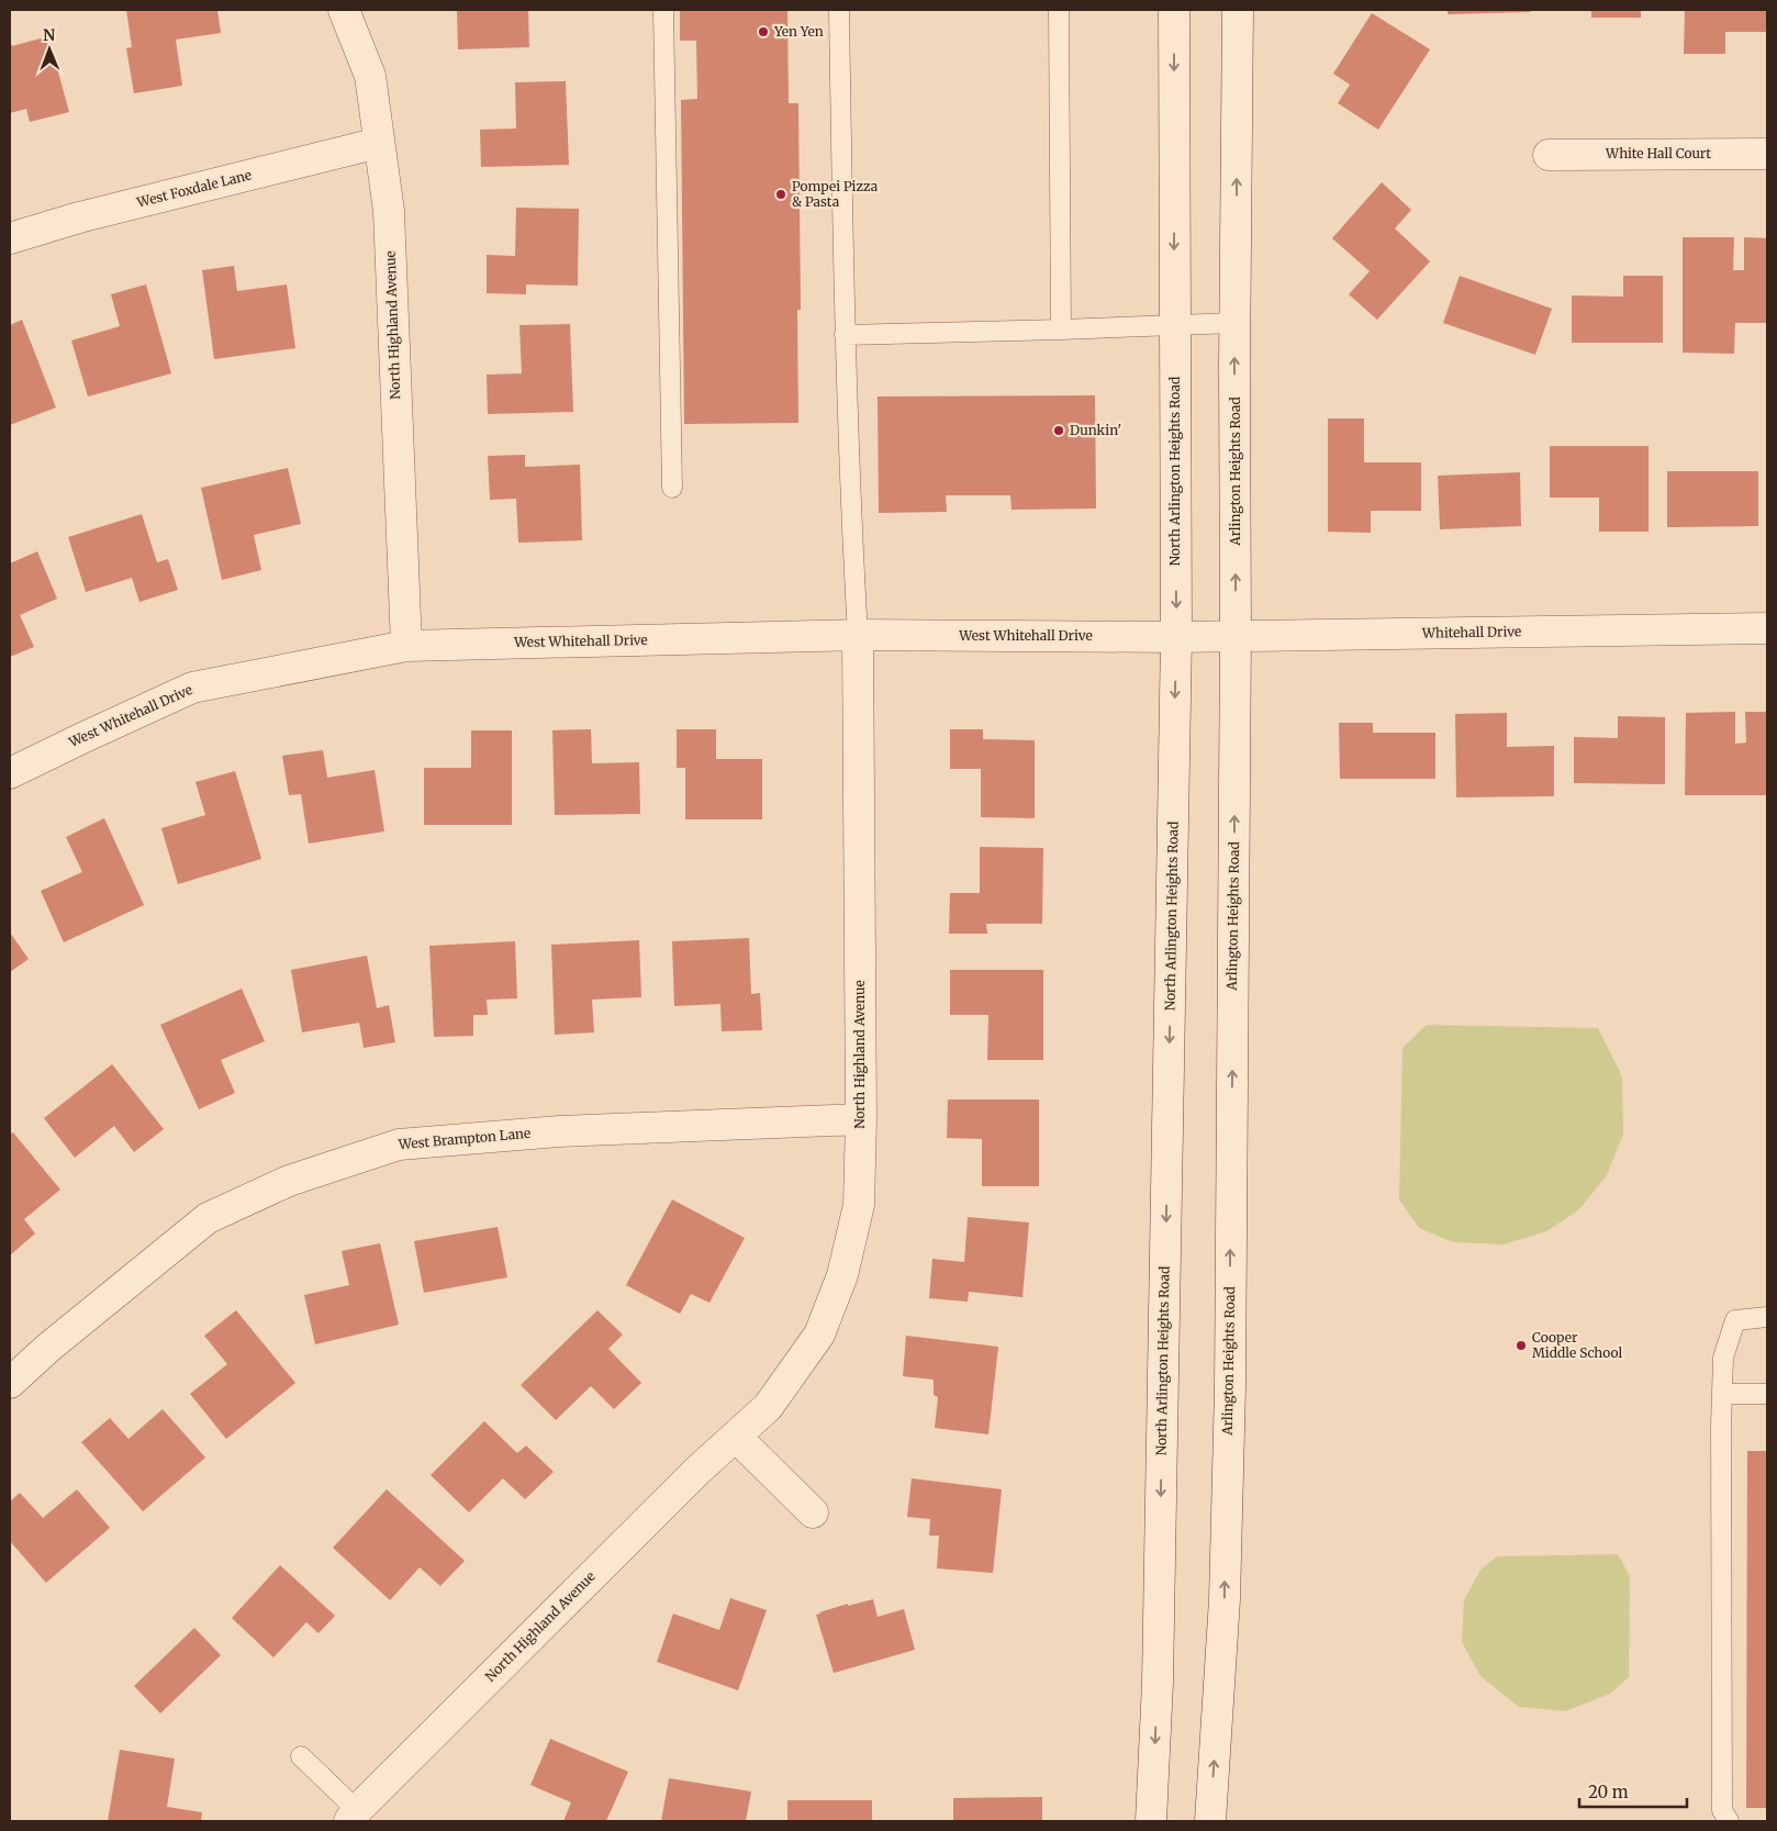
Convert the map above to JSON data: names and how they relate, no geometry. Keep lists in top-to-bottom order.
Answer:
{
  "streets": {
    "street": [
      "White Hall Court",
      "West Foxdale Lane",
      "North Highland Avenue",
      "North Arlington Heights Road",
      "Arlington Heights Road",
      "Whitehall Drive",
      "West Whitehall Drive",
      "West Brampton Lane"
    ]
  },
  "crossings": [
    ["West Foxdale Lane", "North Highland Avenue"],
    ["North Highland Avenue", "West Whitehall Drive"],
    ["North Highland Avenue", "West Brampton Lane"],
    ["North Arlington Heights Road", "Whitehall Drive"],
    ["North Arlington Heights Road", "West Whitehall Drive"],
    ["Arlington Heights Road", "Whitehall Drive"],
    ["Whitehall Drive", "West Whitehall Drive"]
  ],
  "one_way": ["North Arlington Heights Road", "Arlington Heights Road"],
  "places": [
    "Yen Yen",
    "Pompei Pizza & Pasta",
    "Dunkin'",
    "Cooper Middle School"
  ],
  "scale_bar": "20 m",
  "north": "top"
}
